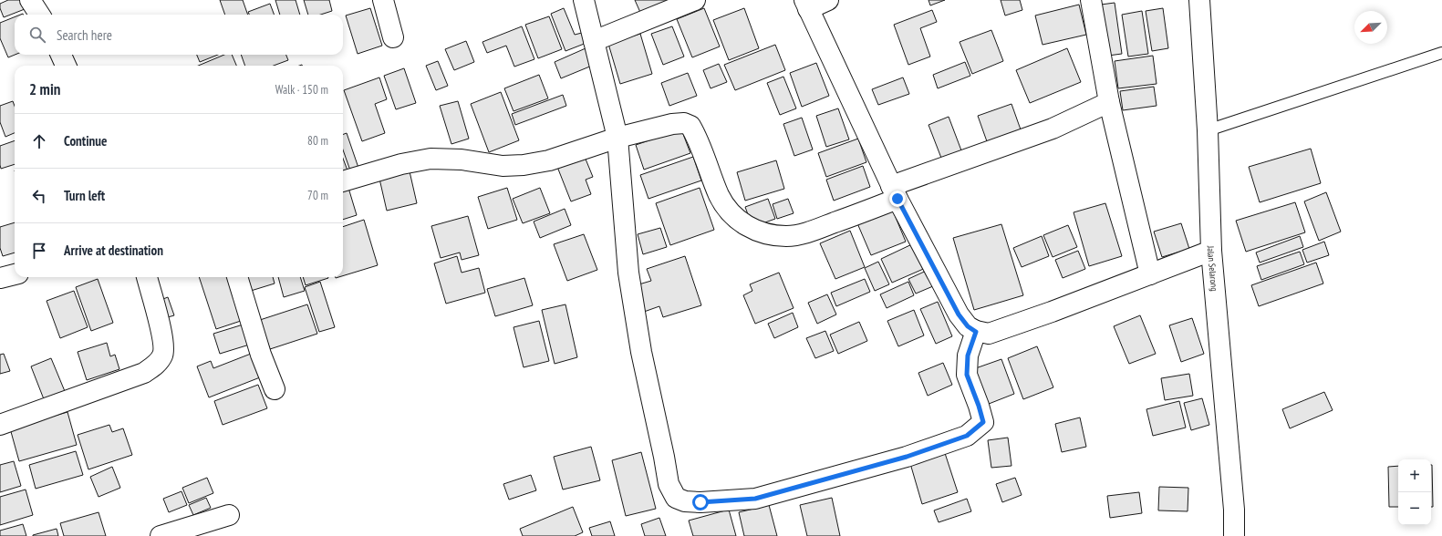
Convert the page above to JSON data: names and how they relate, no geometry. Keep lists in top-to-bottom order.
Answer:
{
  "streets": {
    "street": ["Jalan Selarong"]
  },
  "north": "bottom left",
  "page": {
    "search": "Search here",
    "heading": ["2 min", "Walk · 150 m"],
    "list": [
      ["Continue", "80 m"],
      ["Turn left", "70 m"],
      "Arrive at destination"
    ],
    "map_buttons": ["+", "−"]
  }
}
